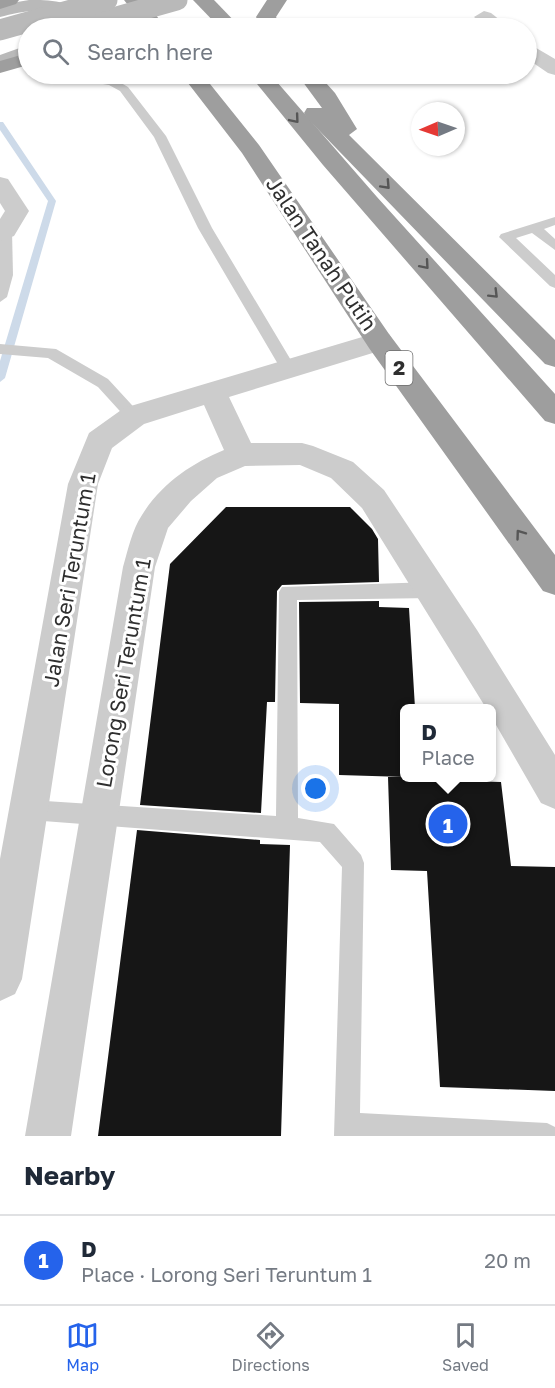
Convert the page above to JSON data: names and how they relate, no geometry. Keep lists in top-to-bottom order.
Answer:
{
  "streets": {
    "highway": ["Jalan Tanah Putih", "2"],
    "street": ["Jalan Seri Teruntum 1", "Lorong Seri Teruntum 1"]
  },
  "crossings": [
    ["Jalan Tanah Putih", "Jalan Seri Teruntum 1"]
  ],
  "north": "left",
  "page": {
    "search": "Search here",
    "popup": ["D", "Place"],
    "pins": "1",
    "heading": "Nearby",
    "list": [
      {
        "mark": "1",
        "name": "D",
        "note": "Place · Lorong Seri Teruntum 1",
        "value": "20 m"
      }
    ],
    "nav": ["Map", "Directions", "Saved"]
  }
}
